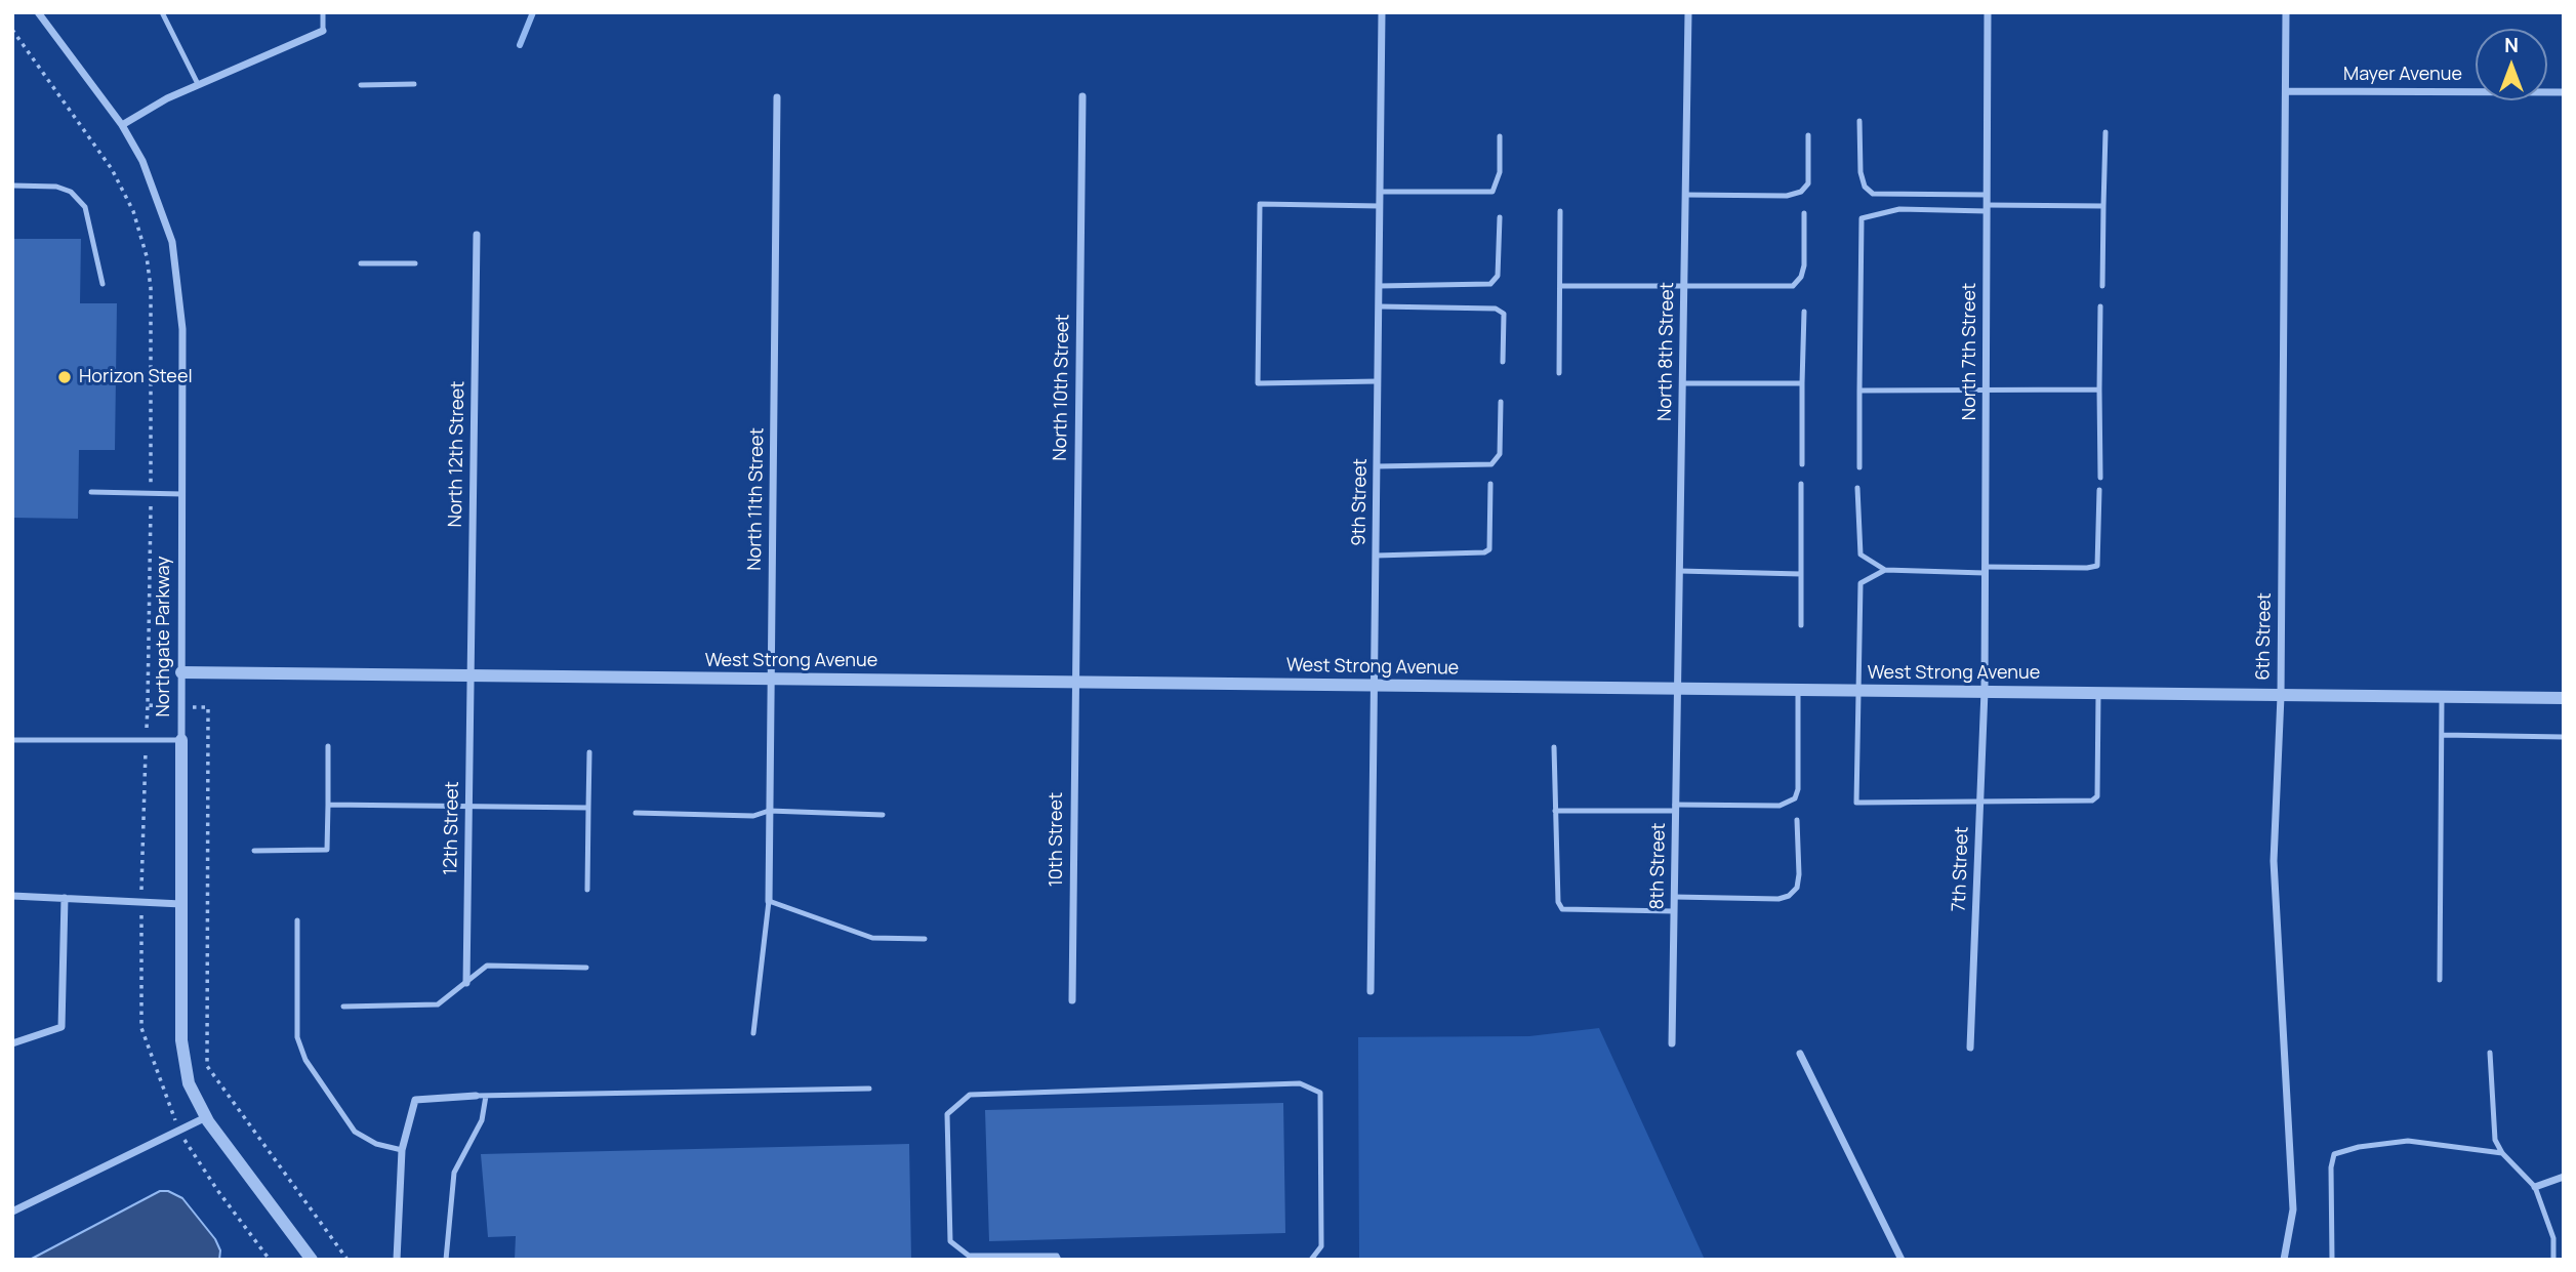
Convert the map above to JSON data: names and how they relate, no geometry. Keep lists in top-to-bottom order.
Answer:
{
  "streets": {
    "street": [
      "Mayer Avenue",
      "North 8th Street",
      "North 7th Street",
      "North 10th Street",
      "North 12th Street",
      "North 11th Street",
      "9th Street",
      "Northgate Parkway",
      "6th Street",
      "West Strong Avenue",
      "12th Street",
      "10th Street",
      "8th Street",
      "7th Street"
    ]
  },
  "crossings": [
    ["Mayer Avenue", "6th Street"],
    ["North 8th Street", "West Strong Avenue"],
    ["North 8th Street", "8th Street"],
    ["North 7th Street", "West Strong Avenue"],
    ["North 7th Street", "7th Street"],
    ["North 10th Street", "West Strong Avenue"],
    ["North 10th Street", "10th Street"],
    ["North 12th Street", "West Strong Avenue"],
    ["North 12th Street", "12th Street"],
    ["North 11th Street", "West Strong Avenue"],
    ["9th Street", "West Strong Avenue"],
    ["Northgate Parkway", "West Strong Avenue"],
    ["6th Street", "West Strong Avenue"],
    ["West Strong Avenue", "12th Street"],
    ["West Strong Avenue", "10th Street"],
    ["West Strong Avenue", "8th Street"],
    ["West Strong Avenue", "7th Street"]
  ],
  "places": ["Horizon Steel"],
  "north": "top"
}
